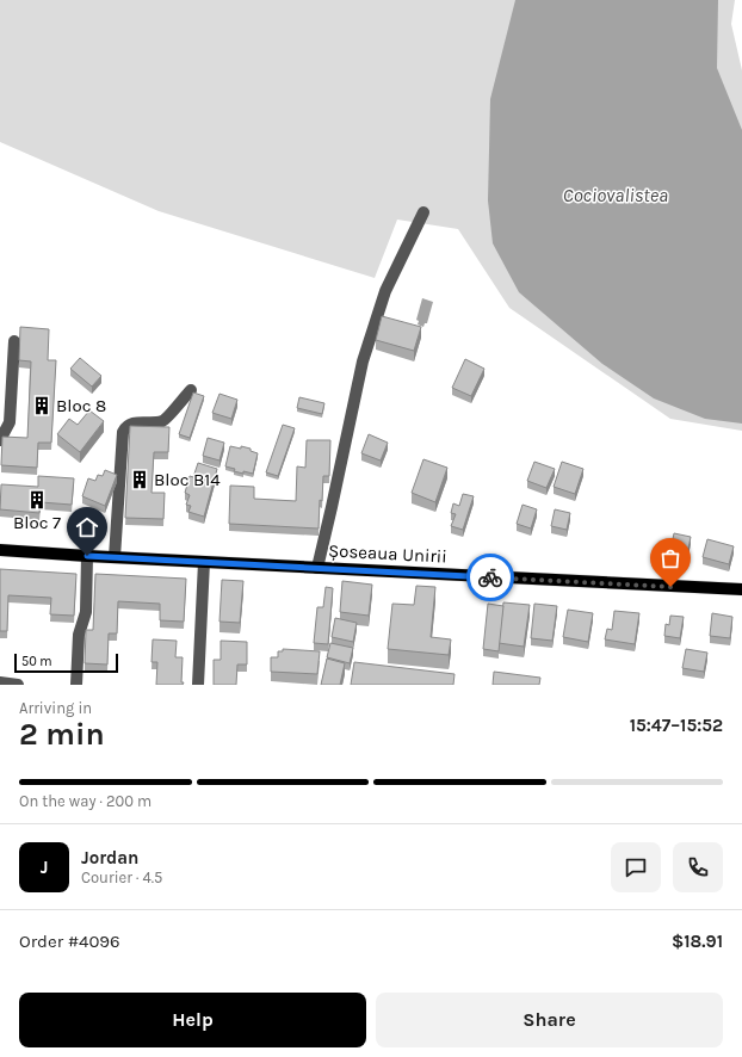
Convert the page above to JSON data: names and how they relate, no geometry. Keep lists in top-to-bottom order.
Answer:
{
  "streets": {
    "main road": ["Șoseaua Unirii"]
  },
  "water": ["Cociovalistea"],
  "places": {
    "building": ["Bloc 8", "Bloc B14", "Bloc 7"]
  },
  "scale_bar": "50 m",
  "page": {
    "scale": "50 m",
    "heading": ["2 min", "Arriving in", "15:47–15:52"],
    "panel": [
      "Jordan",
      "Courier · 4.5",
      "Order #4096",
      "$18.91"
    ],
    "bar": "On the way · 200 m",
    "round": "J",
    "buttons": ["Help", "Share"]
  }
}
